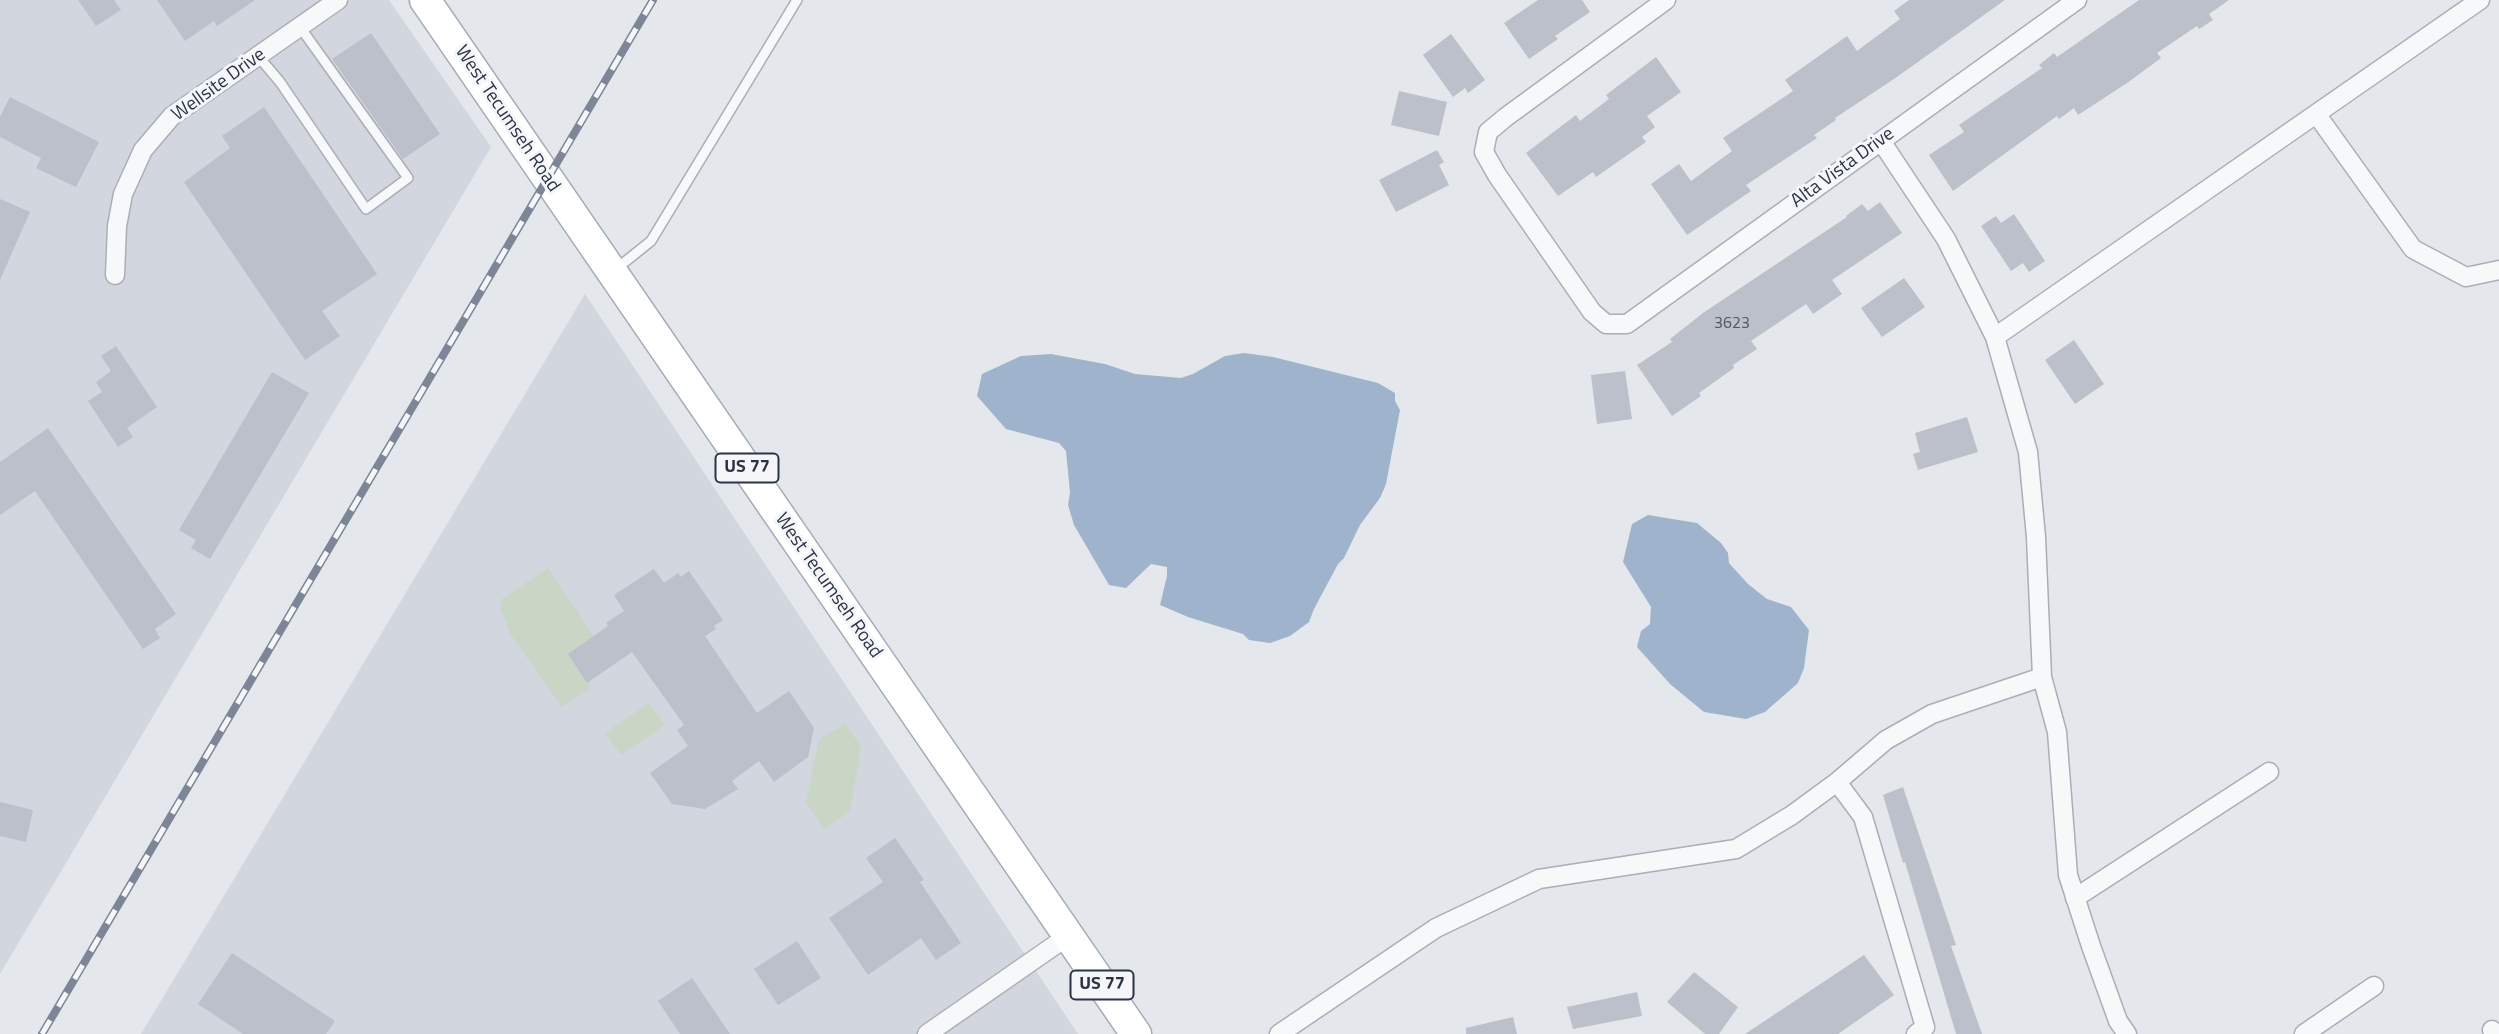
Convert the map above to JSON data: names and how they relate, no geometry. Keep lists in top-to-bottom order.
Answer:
{
  "streets": {
    "main road": ["West Tecumseh Road", "US 77"],
    "street": ["Wellsite Drive", "Alta Vista Drive"]
  },
  "house_numbers": ["3623"]
}
